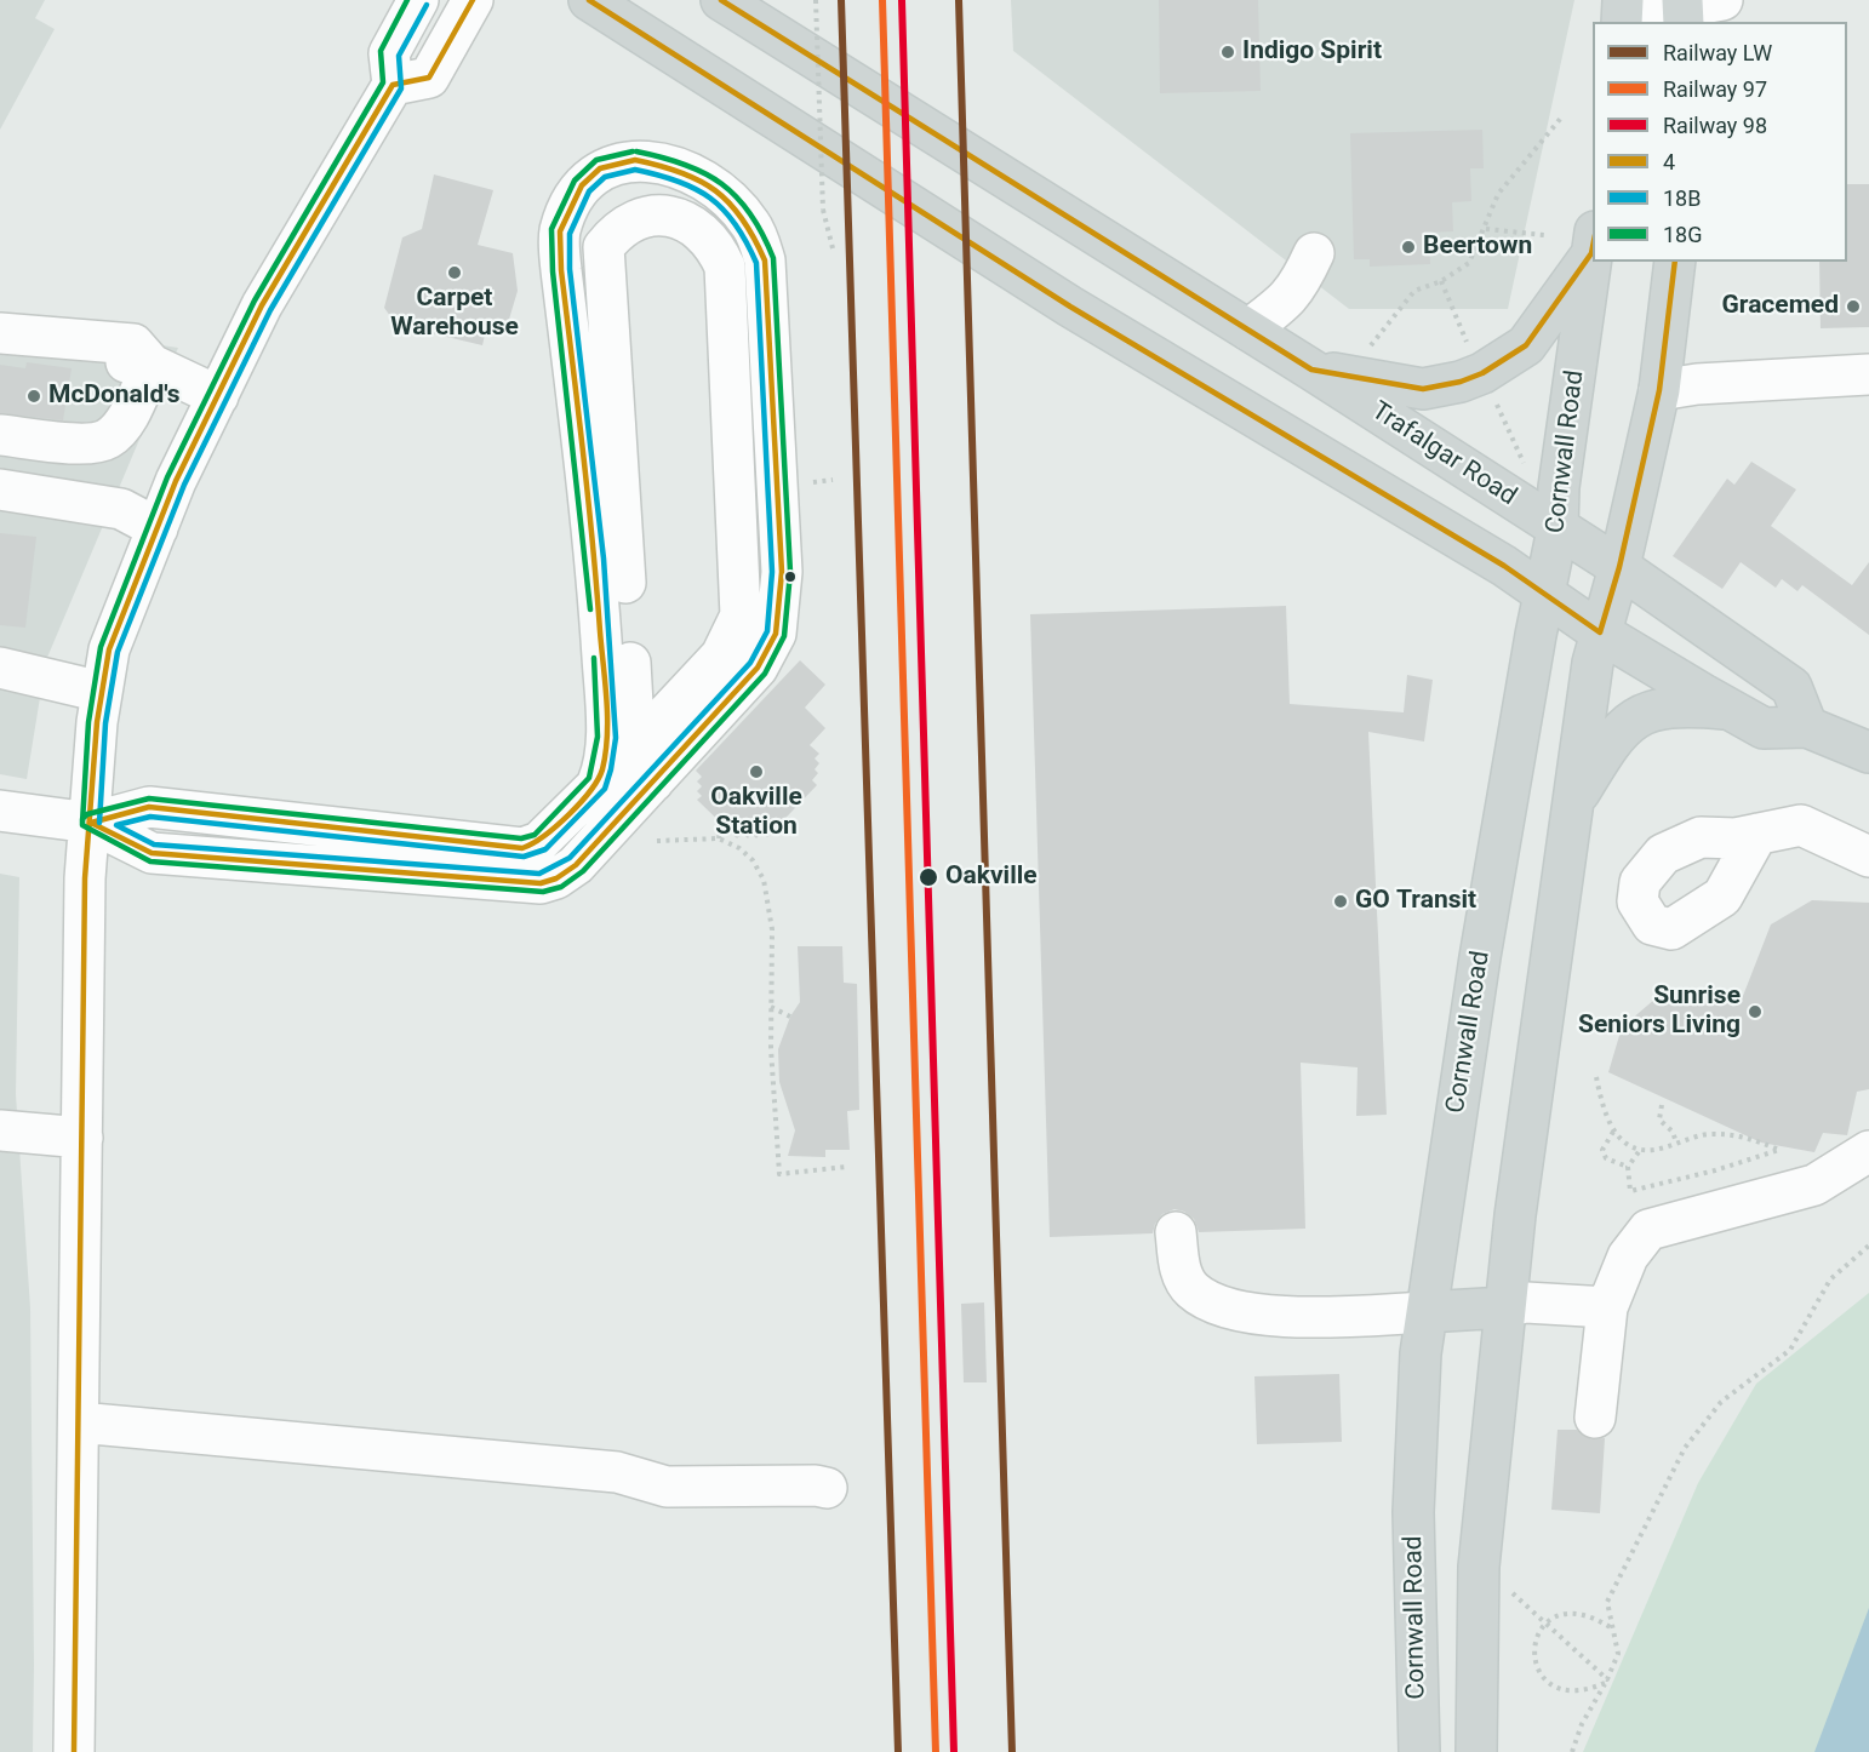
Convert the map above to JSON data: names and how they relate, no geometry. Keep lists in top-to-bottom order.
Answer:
{
  "streets": {
    "main road": ["Cornwall Road", "Trafalgar Road"]
  },
  "crossings": [
    ["Cornwall Road", "Trafalgar Road"]
  ],
  "places": [
    "Indigo Spirit",
    "Beertown",
    "Carpet Warehouse",
    "Gracemed",
    "McDonald's",
    "Oakville Station",
    "Oakville",
    "GO Transit",
    "Sunrise Seniors Living"
  ],
  "lines": [
    "rail line LW",
    "rail line 97",
    "rail line 98",
    "transit line 4",
    "transit line 18G",
    "transit line 18B"
  ],
  "legend": [
    "Railway LW",
    "Railway 97",
    "Railway 98",
    "4",
    "18B",
    "18G"
  ]
}
